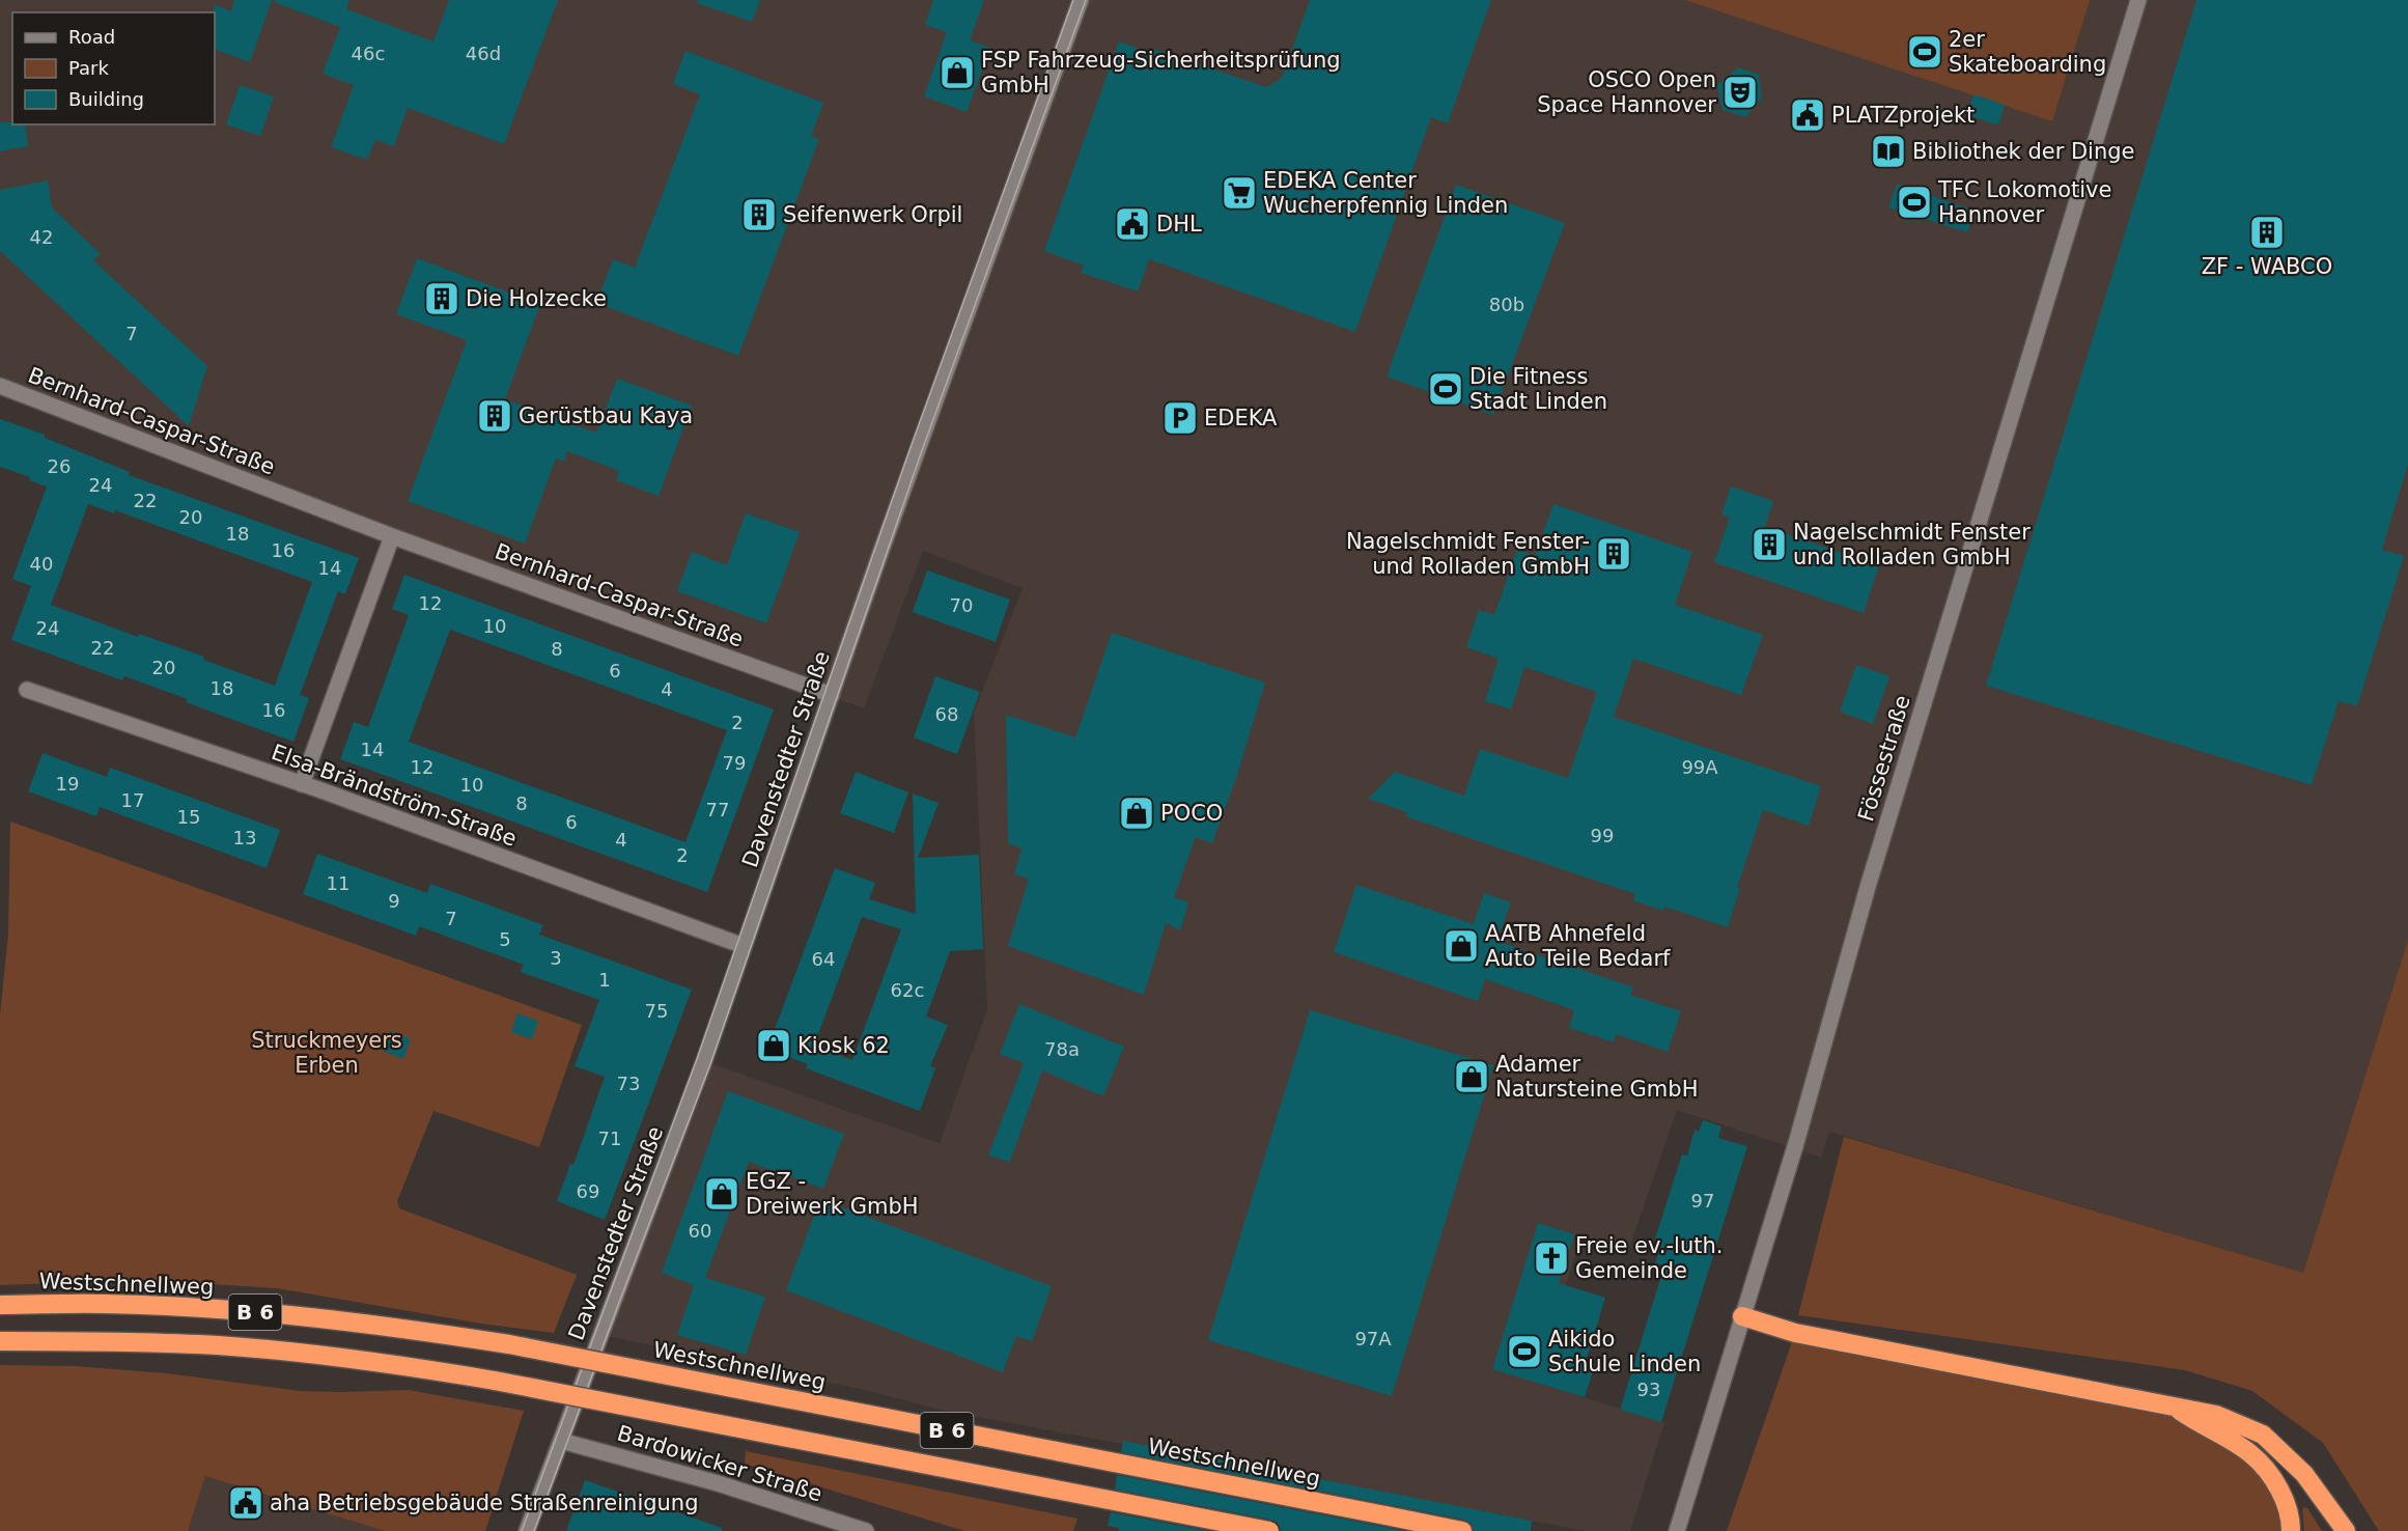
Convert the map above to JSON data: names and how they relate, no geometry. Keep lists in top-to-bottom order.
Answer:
{
  "streets": {
    "highway": ["Westschnellweg", "B 6"],
    "street": [
      "Bernhard-Caspar-Straße",
      "Fössestraße",
      "Davenstedter Straße",
      "Elsa-Brändström-Straße",
      "Bardowicker Straße"
    ]
  },
  "crossings": [
    ["Bernhard-Caspar-Straße", "Davenstedter Straße"],
    ["Davenstedter Straße", "Elsa-Brändström-Straße"],
    ["Davenstedter Straße", "Bardowicker Straße"]
  ],
  "parks": ["Struckmeyers Erben"],
  "places": {
    "sports": [
      "2er Skateboarding",
      "TFC Lokomotive Hannover",
      "Die Fitness Stadt Linden",
      "Aikido Schule Linden"
    ],
    "shop": [
      "FSP Fahrzeug-Sicherheitsprüfung GmbH",
      "POCO",
      "AATB Ahnefeld Auto Teile Bedarf",
      "Kiosk 62",
      "Adamer Natursteine GmbH",
      "EGZ - Dreiwerk GmbH"
    ],
    "theatre": ["OSCO Open Space Hannover"],
    "public building": ["PLATZprojekt", "DHL", "aha Betriebsgebäude Straßenreinigung"],
    "library": ["Bibliothek der Dinge"],
    "supermarket": ["EDEKA Center Wucherpfennig Linden"],
    "building": [
      "Seifenwerk Orpil",
      "ZF - WABCO",
      "Die Holzecke",
      "Gerüstbau Kaya",
      "Nagelschmidt Fenster und Rolladen GmbH",
      "Nagelschmidt Fenster- und Rolladen GmbH"
    ],
    "parking": ["EDEKA"],
    "church": ["Freie ev.-luth. Gemeinde"]
  },
  "house_numbers": [
    "46c",
    "46d",
    "42",
    "80b",
    "7",
    "26",
    "24",
    "22",
    "20",
    "18",
    "16",
    "40",
    "14",
    "12",
    "70",
    "10",
    "24",
    "22",
    "8",
    "20",
    "6",
    "18",
    "4",
    "16",
    "68",
    "2",
    "14",
    "79",
    "12",
    "99A",
    "19",
    "10",
    "17",
    "8",
    "77",
    "15",
    "6",
    "99",
    "13",
    "4",
    "2",
    "11",
    "9",
    "7",
    "5",
    "3",
    "64",
    "1",
    "62c",
    "75",
    "78a",
    "73",
    "71",
    "69",
    "97",
    "60",
    "97A",
    "93"
  ],
  "legend": ["Road", "Park", "Building"]
}
